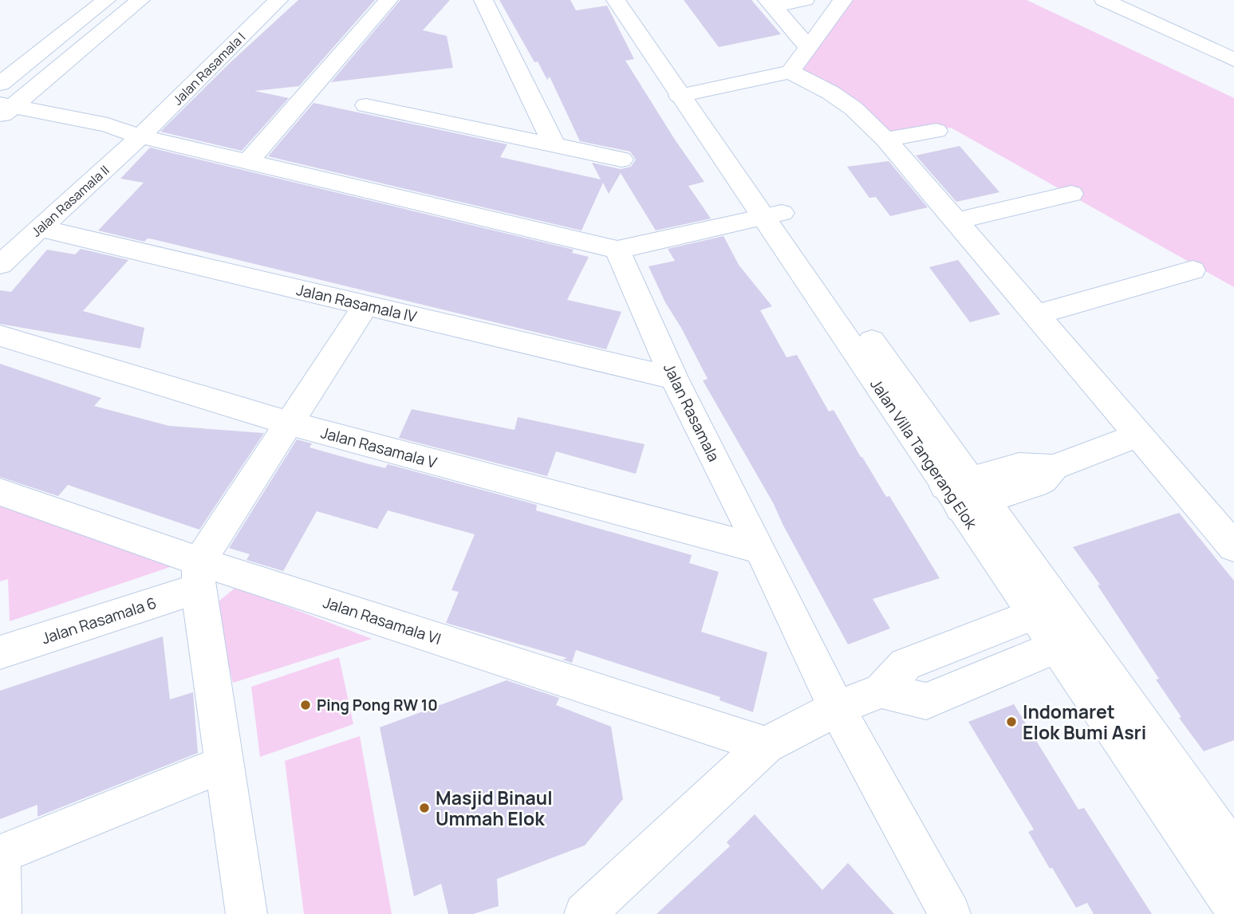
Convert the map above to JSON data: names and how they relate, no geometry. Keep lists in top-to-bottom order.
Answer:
{
  "streets": {
    "street": [
      "Jalan Rasamala I",
      "Jalan Rasamala II",
      "Jalan Rasamala IV",
      "Jalan Rasamala",
      "Jalan Rasamala V",
      "Jalan Villa Tangerang Elok",
      "Jalan Rasamala 6",
      "Jalan Rasamala VI"
    ]
  },
  "crossings": [
    ["Jalan Rasamala I", "Jalan Rasamala II"],
    ["Jalan Rasamala II", "Jalan Rasamala IV"],
    ["Jalan Rasamala IV", "Jalan Rasamala"],
    ["Jalan Rasamala", "Jalan Rasamala V"],
    ["Jalan Rasamala 6", "Jalan Rasamala VI"]
  ],
  "places": ["Ping Pong RW 10", "Indomaret Elok Bumi Asri", "Masjid Binaul Ummah Elok"]
}
